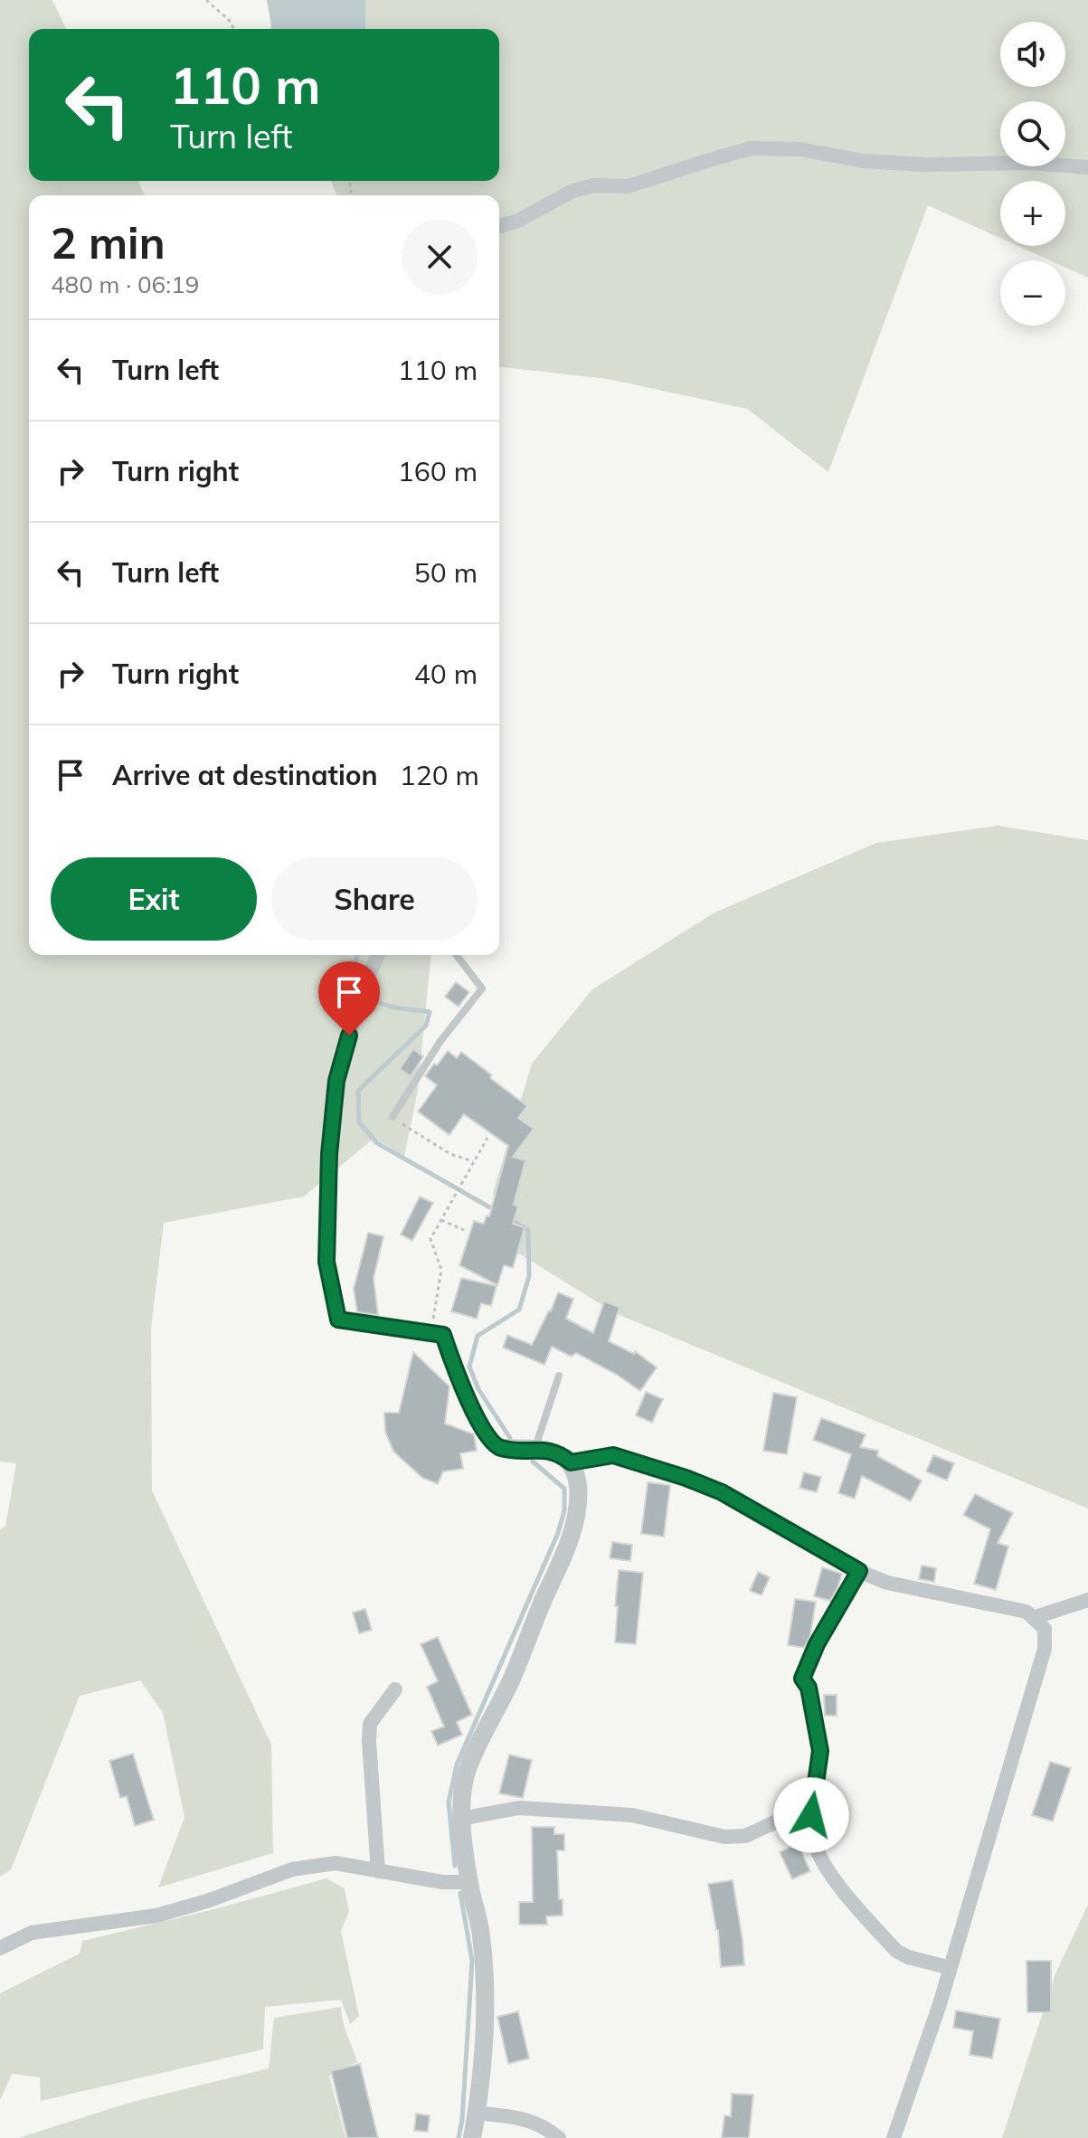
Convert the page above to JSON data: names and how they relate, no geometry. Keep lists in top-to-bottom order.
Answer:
{
  "page": {
    "map_buttons": ["+", "−"],
    "turn": ["110 m", "Turn left"],
    "heading": ["2 min", "480 m · 06:19"],
    "list": [
      {
        "name": "Turn left",
        "value": "110 m"
      },
      {
        "name": "Turn right",
        "value": "160 m"
      },
      {
        "name": "Turn left",
        "value": "50 m"
      },
      {
        "name": "Turn right",
        "value": "40 m"
      },
      {
        "name": "Arrive at destination",
        "value": "120 m"
      }
    ],
    "buttons": ["Exit", "Share"]
  }
}
